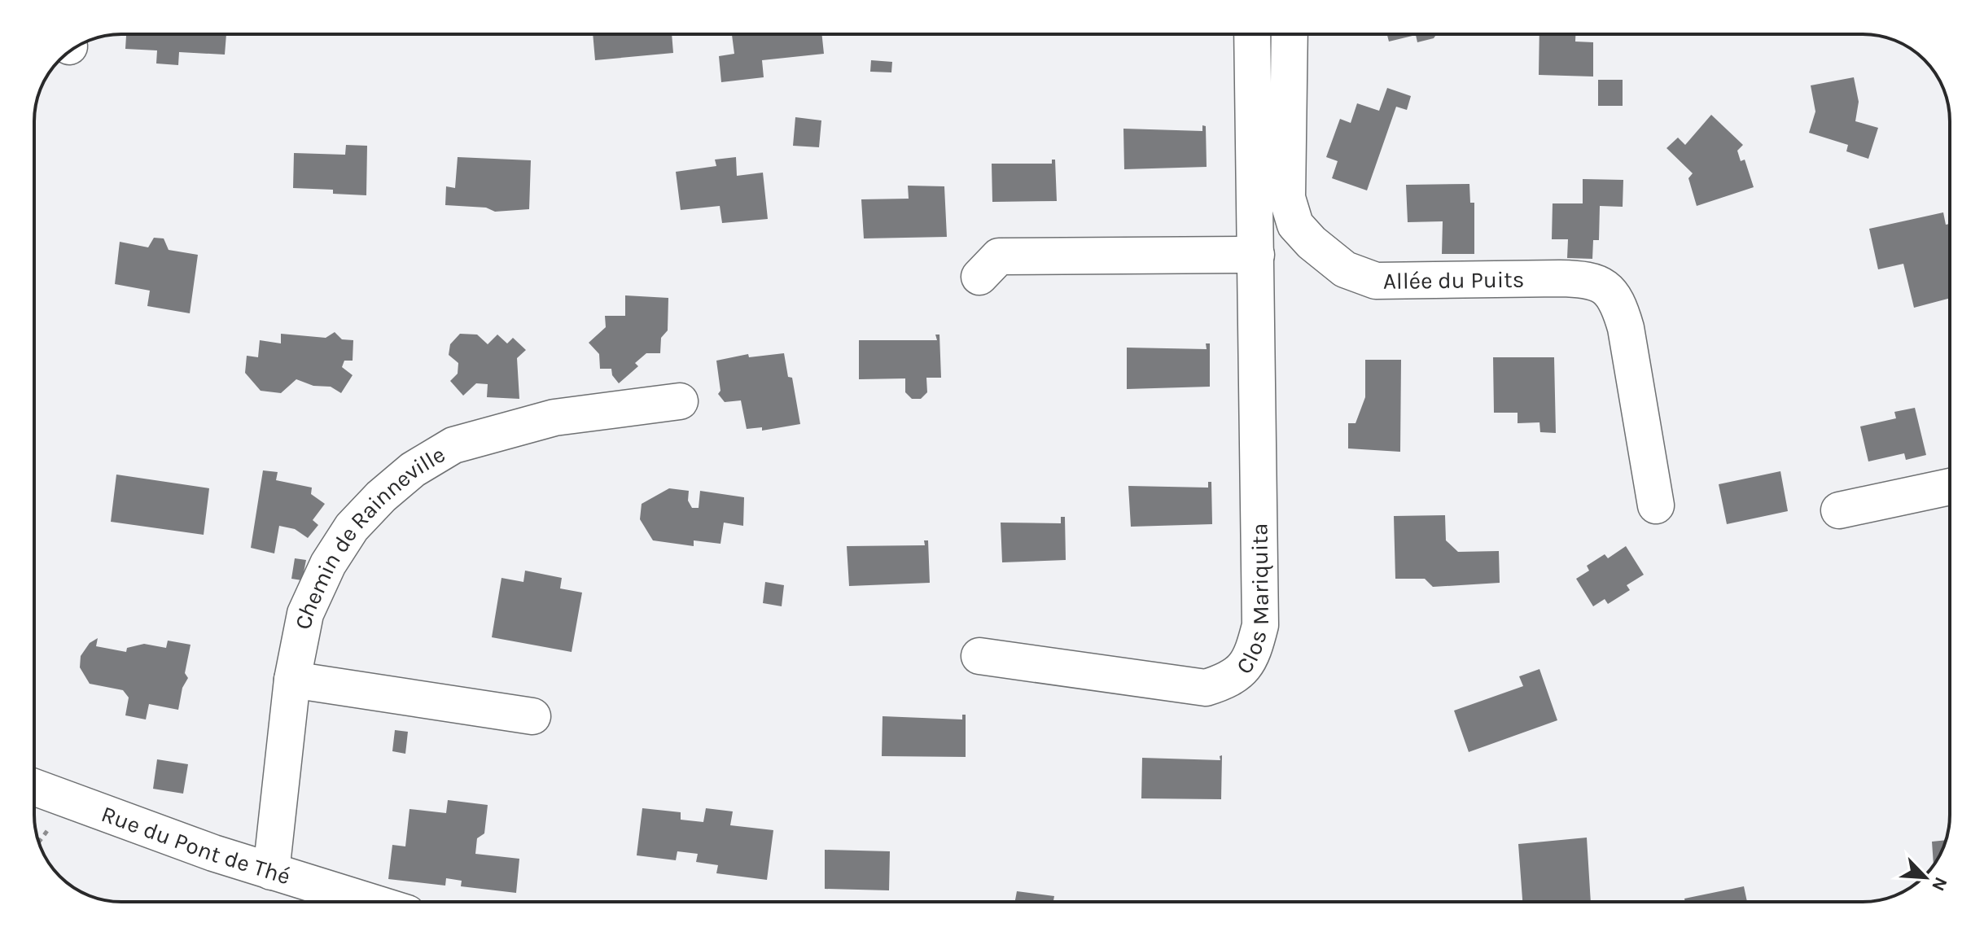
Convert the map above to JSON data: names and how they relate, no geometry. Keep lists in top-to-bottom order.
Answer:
{
  "streets": {
    "street": [
      "Allée du Puits",
      "Chemin de Rainneville",
      "Clos Mariquita",
      "Rue du Pont de Thé"
    ]
  },
  "crossings": [
    ["Chemin de Rainneville", "Rue du Pont de Thé"]
  ],
  "north": "bottom right"
}
